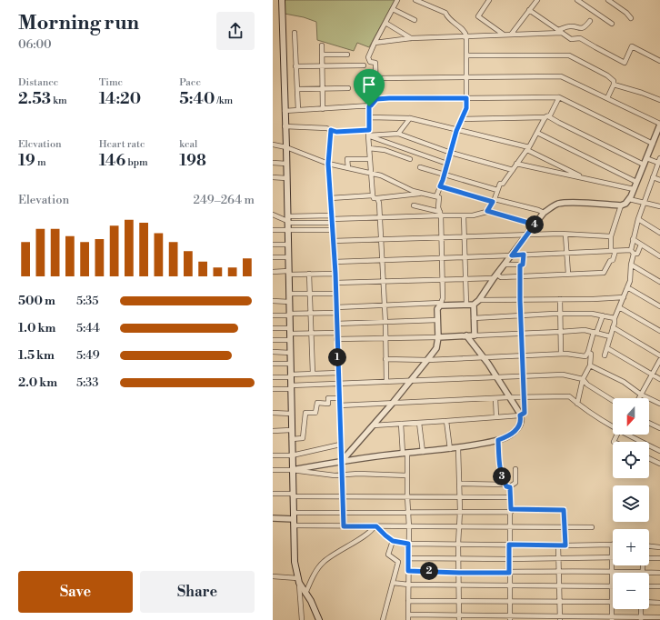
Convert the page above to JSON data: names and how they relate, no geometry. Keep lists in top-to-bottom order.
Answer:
{
  "north": "bottom",
  "page": {
    "heading": ["Morning run", "06:00"],
    "stats": [
      ["Distance", "2.53 km"],
      ["Time", "14:20"],
      ["Pace", "5:40 /km"],
      ["Elevation", "19 m"],
      ["Heart rate", "146 bpm"],
      ["kcal", "198"]
    ],
    "chart": ["Elevation", "249–264 m"],
    "pins": [
      "4",
      "1",
      "3",
      "2"
    ],
    "list": [
      {
        "name": "500 m",
        "note": "5:35"
      },
      {
        "name": "1.0 km",
        "note": "5:44"
      },
      {
        "name": "1.5 km",
        "note": "5:49"
      },
      {
        "name": "2.0 km",
        "note": "5:33"
      }
    ],
    "map_buttons": ["+", "−"],
    "buttons": ["Save", "Share"]
  }
}
